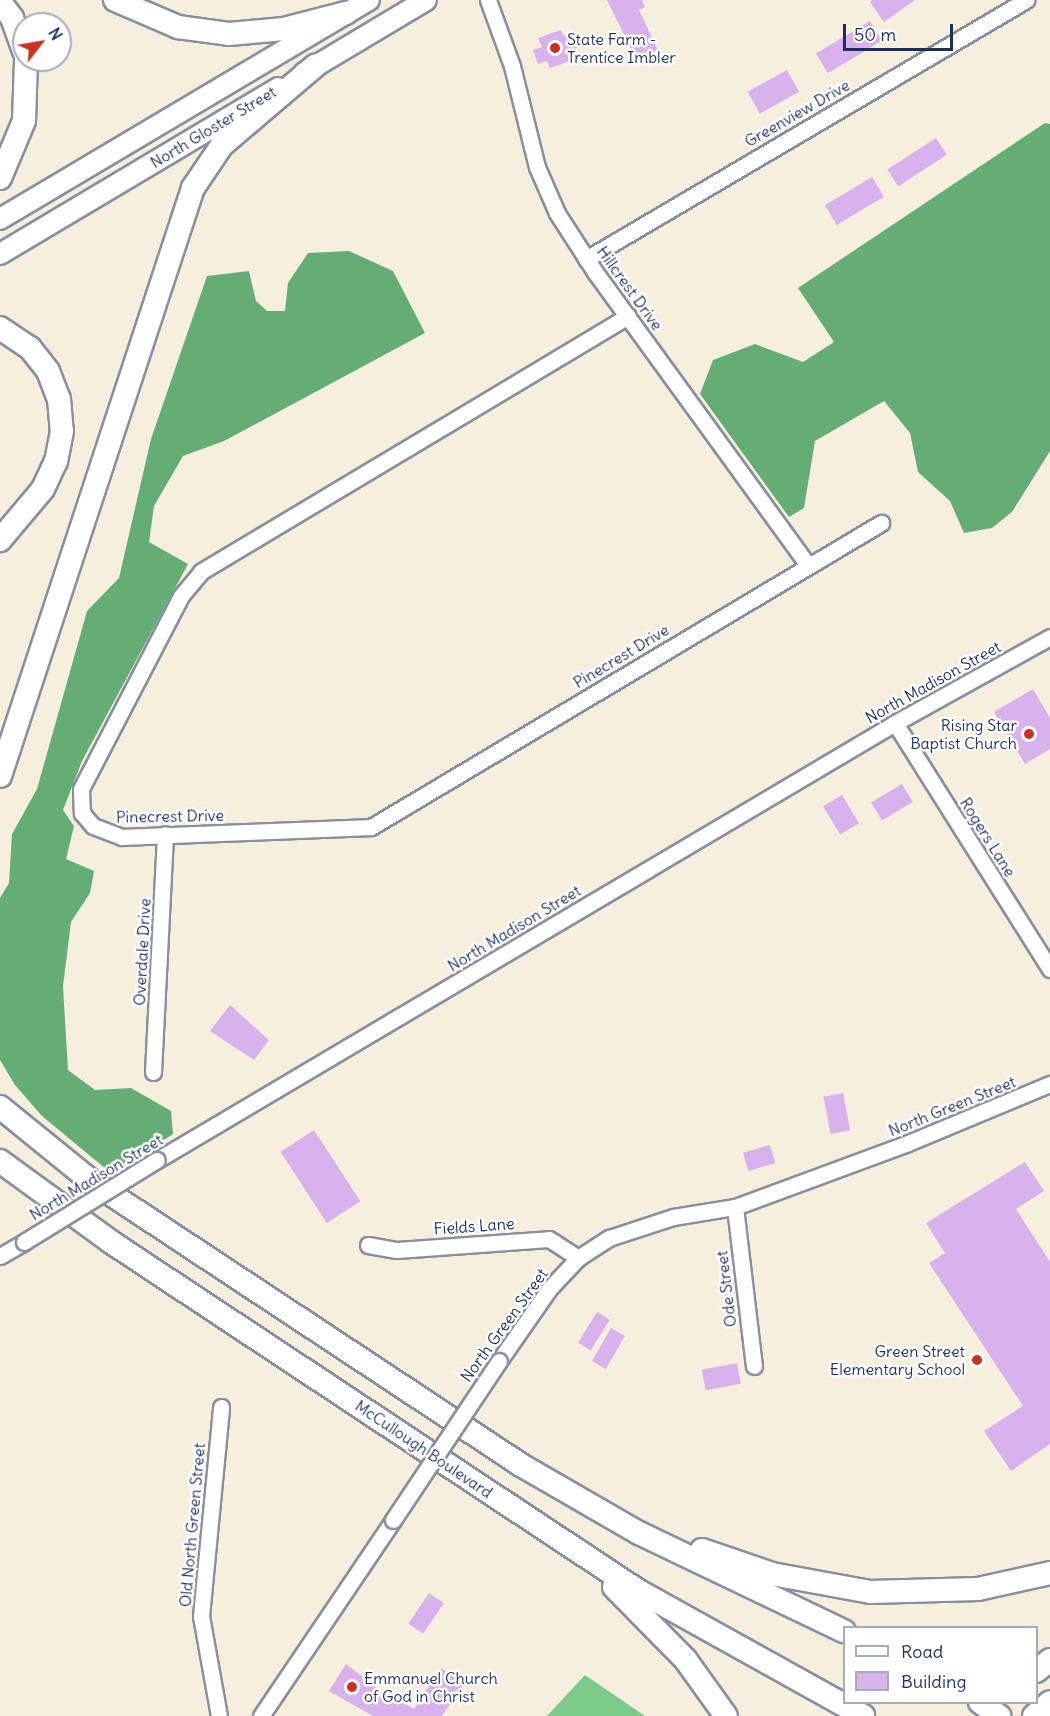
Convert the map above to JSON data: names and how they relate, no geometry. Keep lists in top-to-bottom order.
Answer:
{
  "streets": {
    "highway": ["McCullough Boulevard"],
    "main road": ["North Gloster Street"],
    "street": [
      "Greenview Drive",
      "Hillcrest Drive",
      "Pinecrest Drive",
      "North Madison Street",
      "Rogers Lane",
      "Overdale Drive",
      "North Green Street",
      "Fields Lane",
      "Ode Street",
      "Old North Green Street"
    ]
  },
  "crossings": [
    ["Greenview Drive", "Hillcrest Drive"],
    ["Hillcrest Drive", "Pinecrest Drive"],
    ["Pinecrest Drive", "Overdale Drive"],
    ["North Madison Street", "Rogers Lane"],
    ["North Green Street", "Fields Lane"],
    ["North Green Street", "Ode Street"]
  ],
  "places": [
    "State Farm - Trentice Imbler",
    "Rising Star Baptist Church",
    "Green Street Elementary School",
    "Emmanuel Church of God in Christ"
  ],
  "legend": ["Road", "Building"],
  "scale_bar": "50 m",
  "north": "top right"
}
